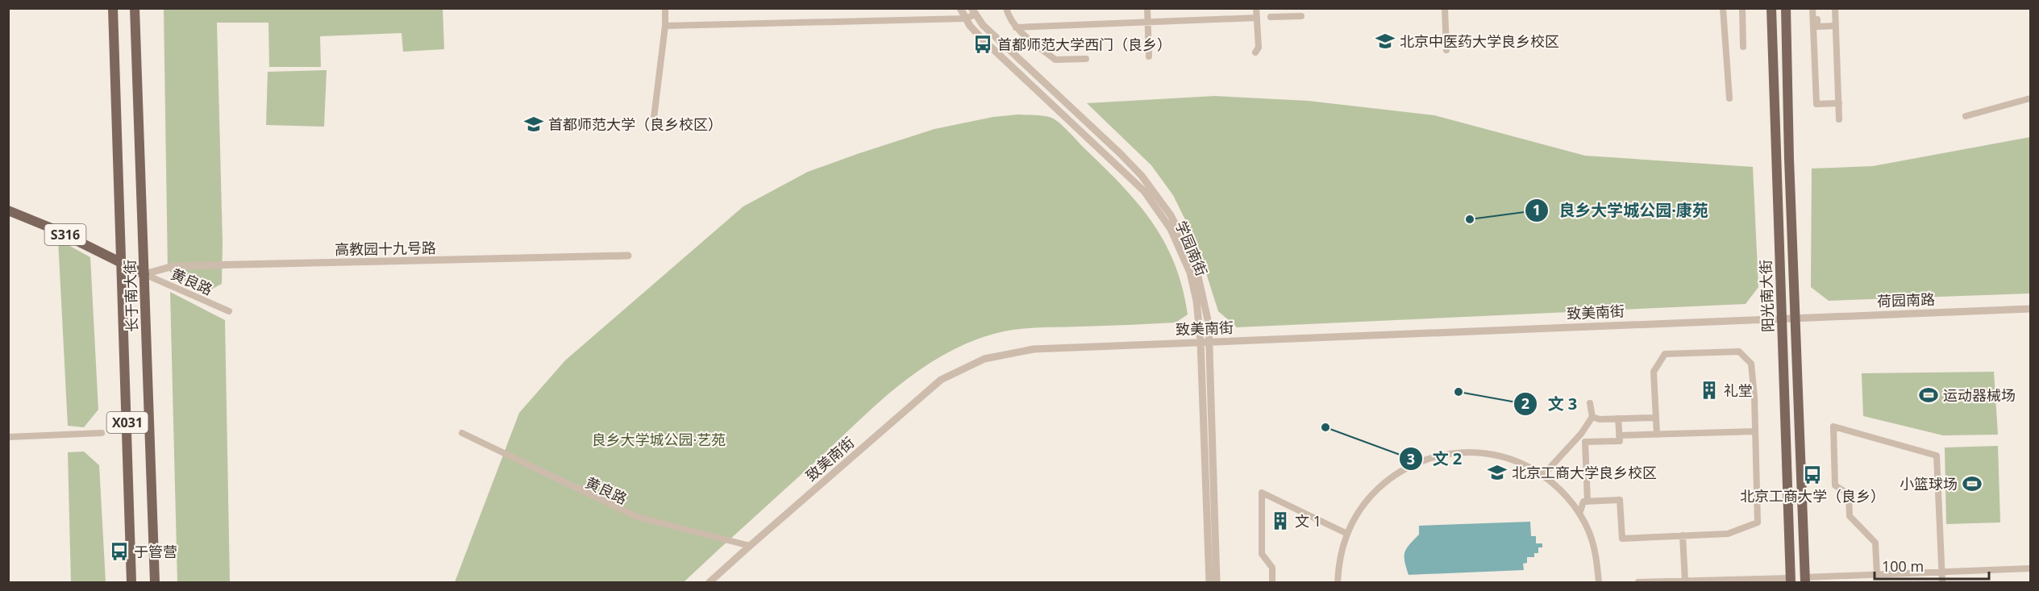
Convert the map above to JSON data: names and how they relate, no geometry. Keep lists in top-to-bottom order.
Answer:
{
  "streets": {
    "main road": [
      "S316",
      "长于南大街",
      "阳光南大街",
      "X031"
    ],
    "street": [
      "高教园十九号路",
      "学园南街",
      "黄良路",
      "荷园南路",
      "致美南街"
    ]
  },
  "crossings": [
    ["S316", "高教园十九号路"],
    ["S316", "黄良路"],
    ["S316", "长于南大街"],
    ["高教园十九号路", "黄良路"],
    ["高教园十九号路", "长于南大街"],
    ["学园南街", "致美南街"],
    ["黄良路", "长于南大街"],
    ["黄良路", "致美南街"],
    ["阳光南大街", "荷园南路"],
    ["阳光南大街", "致美南街"],
    ["荷园南路", "致美南街"]
  ],
  "parks": ["良乡大学城公园·艺苑"],
  "places": {
    "school or university": ["北京中医药大学良乡校区", "首都师范大学（良乡校区）", "北京工商大学良乡校区"],
    "bus stop": ["首都师范大学西门（良乡）", "北京工商大学（良乡）", "于管营"],
    "other": ["良乡大学城公园·康苑", "文 3", "文 2"],
    "building": ["礼堂", "文 1"],
    "sports": ["运动器械场", "小篮球场"]
  },
  "scale_bar": "100 m"
}
